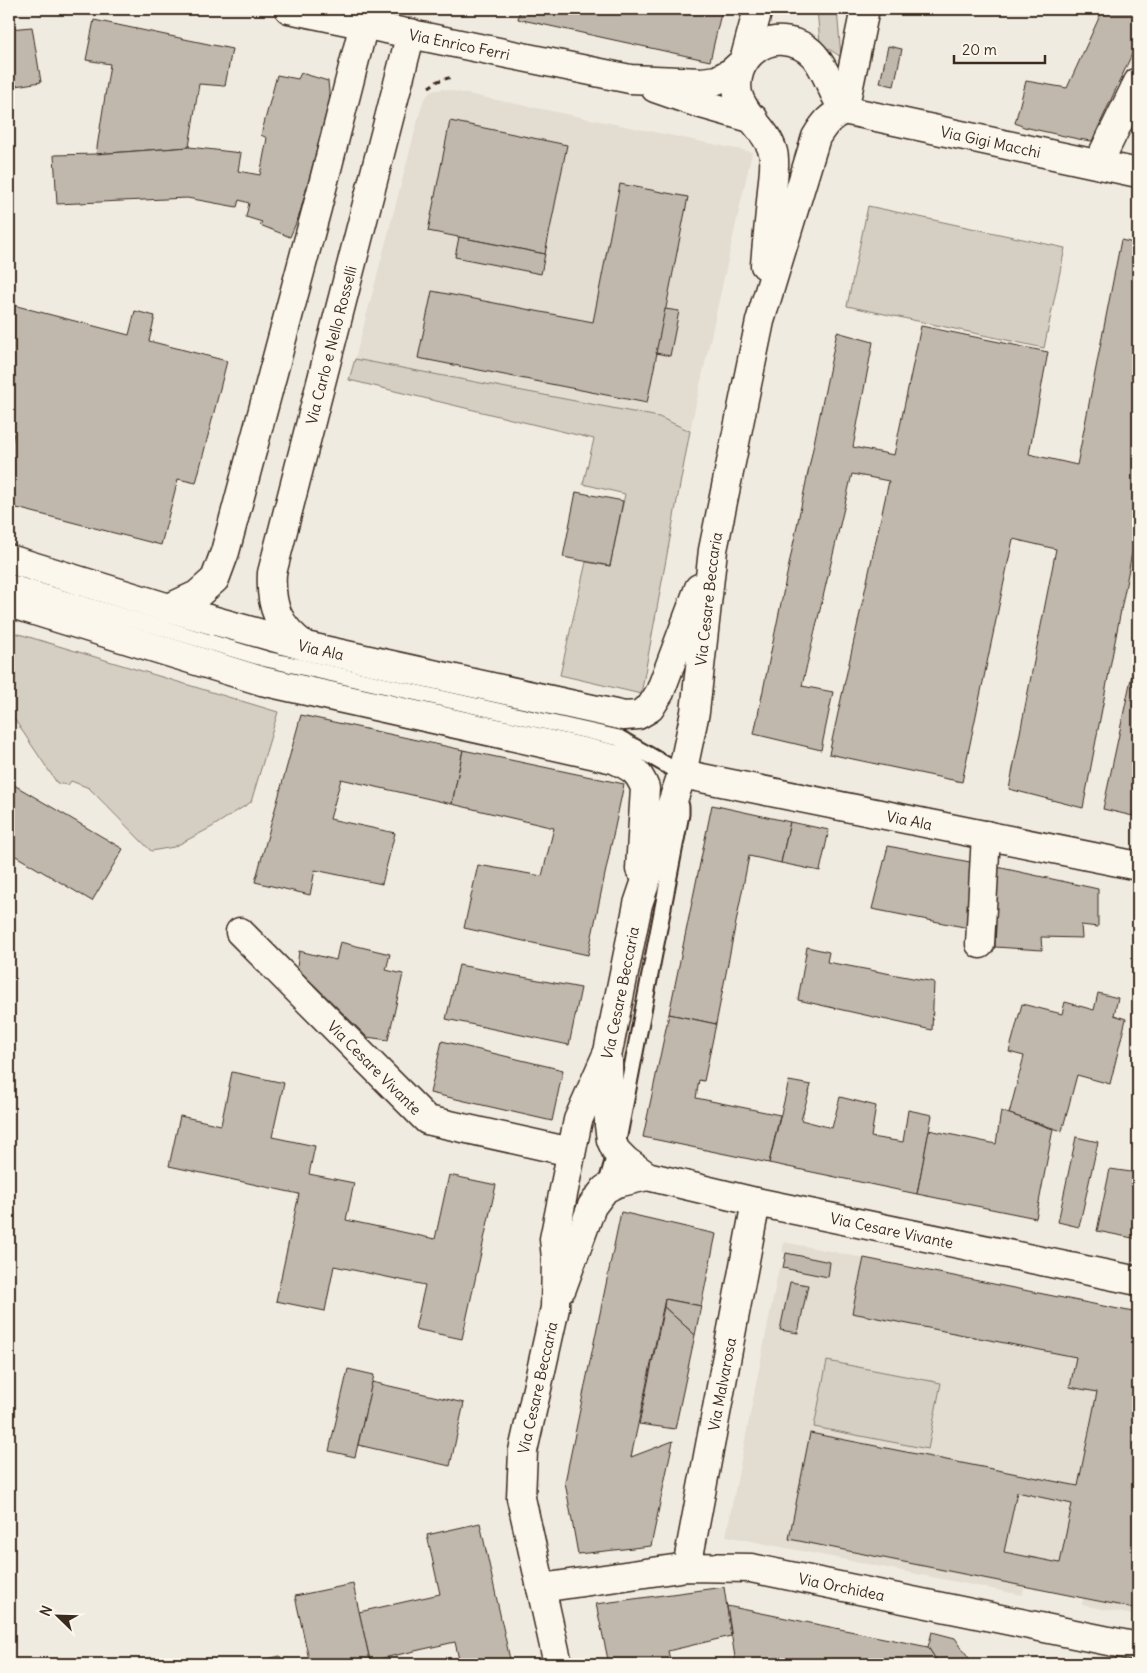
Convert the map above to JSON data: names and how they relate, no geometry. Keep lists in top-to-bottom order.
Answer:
{
  "streets": {
    "main road": [
      "Via Enrico Ferri",
      "Via Gigi Macchi",
      "Via Carlo e Nello Rosselli",
      "Via Cesare Beccaria",
      "Via Ala",
      "Via Cesare Vivante",
      "Via Malvarosa",
      "Via Orchidea"
    ]
  },
  "crossings": [
    ["Via Enrico Ferri", "Via Carlo e Nello Rosselli"],
    ["Via Carlo e Nello Rosselli", "Via Ala"],
    ["Via Cesare Beccaria", "Via Ala"],
    ["Via Cesare Beccaria", "Via Cesare Vivante"],
    ["Via Cesare Beccaria", "Via Orchidea"],
    ["Via Cesare Vivante", "Via Malvarosa"],
    ["Via Malvarosa", "Via Orchidea"]
  ],
  "scale_bar": "20 m",
  "north": "top left"
}
